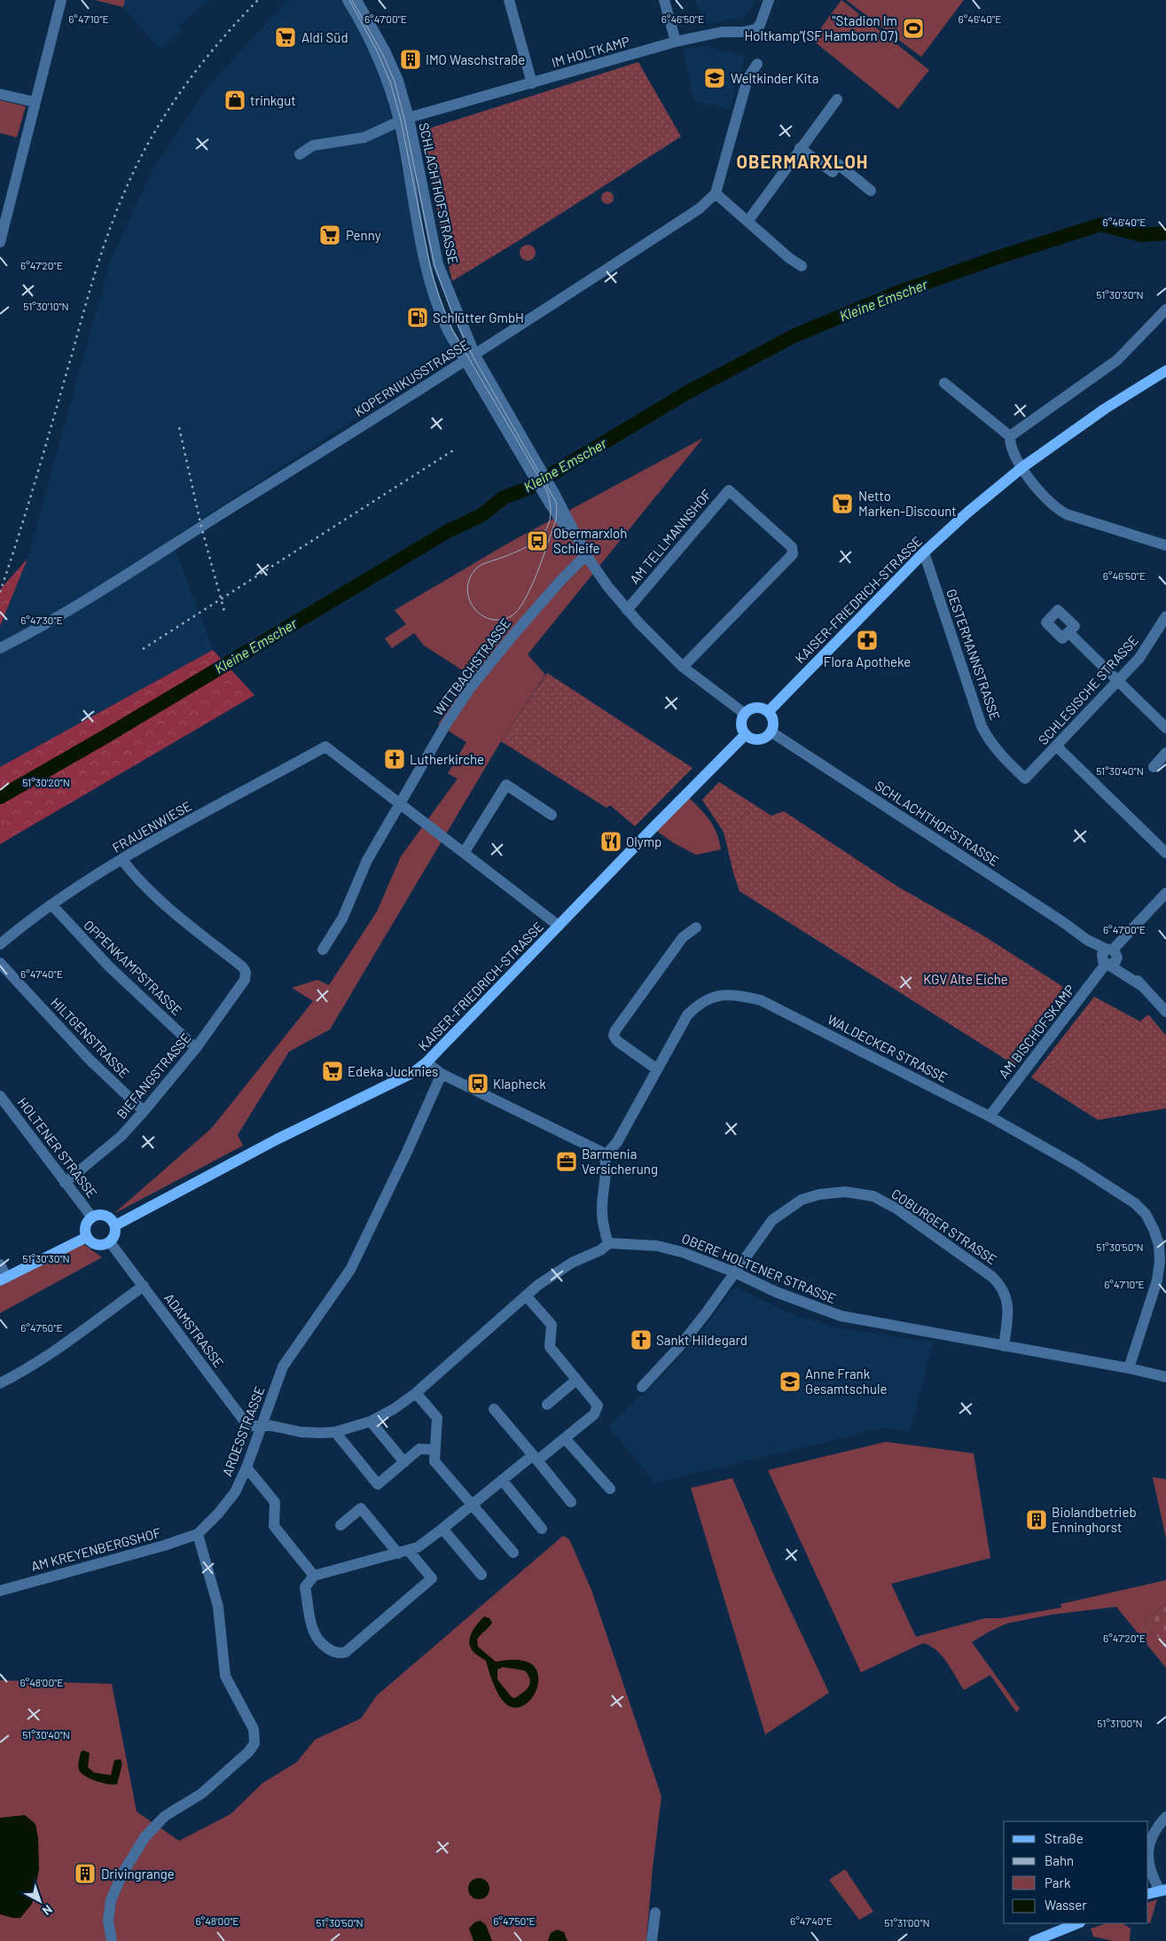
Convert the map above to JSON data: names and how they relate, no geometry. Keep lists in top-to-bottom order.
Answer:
{
  "streets": {
    "main road": ["KAISER-FRIEDRICH-STRASSE"],
    "street": [
      "IM HOLTKAMP",
      "SCHLACHTHOFSTRASSE",
      "KOPERNIKUSSTRASSE",
      "AM TELLMANNSHOF",
      "GESTERMANNSTRASSE",
      "WITTBACHSTRASSE",
      "SCHLESISCHE STRASSE",
      "FRAUENWIESE",
      "OPPENKAMPSTRASSE",
      "AM BISCHOFSKAMP",
      "HILTGENSTRASSE",
      "WALDECKER STRASSE",
      "BIEFANGSTRASSE",
      "HOLTENER STRASSE",
      "COBURGER STRASSE",
      "OBERE HOLTENER STRASSE",
      "ADAMSTRASSE",
      "ARDESSTRASSE",
      "AM KREYENBERGSHOF"
    ]
  },
  "crossings": [
    ["IM HOLTKAMP", "SCHLACHTHOFSTRASSE"],
    ["SCHLACHTHOFSTRASSE", "KOPERNIKUSSTRASSE"],
    ["SCHLACHTHOFSTRASSE", "AM TELLMANNSHOF"],
    ["SCHLACHTHOFSTRASSE", "KAISER-FRIEDRICH-STRASSE"],
    ["SCHLACHTHOFSTRASSE", "WITTBACHSTRASSE"],
    ["SCHLACHTHOFSTRASSE", "AM BISCHOFSKAMP"],
    ["KAISER-FRIEDRICH-STRASSE", "GESTERMANNSTRASSE"],
    ["KAISER-FRIEDRICH-STRASSE", "HOLTENER STRASSE"],
    ["KAISER-FRIEDRICH-STRASSE", "ADAMSTRASSE"],
    ["GESTERMANNSTRASSE", "SCHLESISCHE STRASSE"],
    ["WITTBACHSTRASSE", "FRAUENWIESE"],
    ["FRAUENWIESE", "OPPENKAMPSTRASSE"],
    ["FRAUENWIESE", "BIEFANGSTRASSE"],
    ["OPPENKAMPSTRASSE", "BIEFANGSTRASSE"],
    ["AM BISCHOFSKAMP", "WALDECKER STRASSE"],
    ["HILTGENSTRASSE", "BIEFANGSTRASSE"],
    ["WALDECKER STRASSE", "OBERE HOLTENER STRASSE"],
    ["BIEFANGSTRASSE", "HOLTENER STRASSE"],
    ["HOLTENER STRASSE", "ADAMSTRASSE"],
    ["COBURGER STRASSE", "OBERE HOLTENER STRASSE"],
    ["ADAMSTRASSE", "ARDESSTRASSE"],
    ["ARDESSTRASSE", "AM KREYENBERGSHOF"]
  ],
  "districts": ["OBERMARXLOH"],
  "water": ["Kleine Emscher"],
  "parks": ["KGV Alte Eiche"],
  "places": {
    "sports": ["\"Stadion Im Holtkamp\"(SF Hamborn 07)"],
    "supermarket": [
      "Aldi Süd",
      "Penny",
      "Netto Marken-Discount",
      "Edeka Jucknies"
    ],
    "building": ["IMO Waschstraße", "Biolandbetrieb Enninghorst", "Drivingrange"],
    "school or university": ["Weltkinder Kita", "Anne Frank Gesamtschule"],
    "shop": ["trinkgut"],
    "fuel station": ["Schlütter GmbH"],
    "bus stop": ["Obermarxloh Schleife", "Klapheck"],
    "pharmacy": ["Flora Apotheke"],
    "church": ["Lutherkirche", "Sankt Hildegard"],
    "restaurant": ["Olymp"],
    "office": ["Barmenia Versicherung"]
  },
  "legend": [
    "Straße",
    "Bahn",
    "Park",
    "Wasser"
  ],
  "north": "bottom right",
  "coordinates": [
    "6°47'10\"E",
    "6°47'00\"E",
    "6°46'50\"E",
    "6°46'40\"E",
    "6°47'20\"E",
    "51°30'30\"N",
    "51°30'10\"N",
    "6°47'30\"E",
    "51°30'40\"N",
    "51°30'20\"N",
    "6°47'40\"E",
    "51°30'50\"N",
    "6°47'50\"E",
    "6°48'00\"E",
    "51°31'00\"N"
  ]
}
